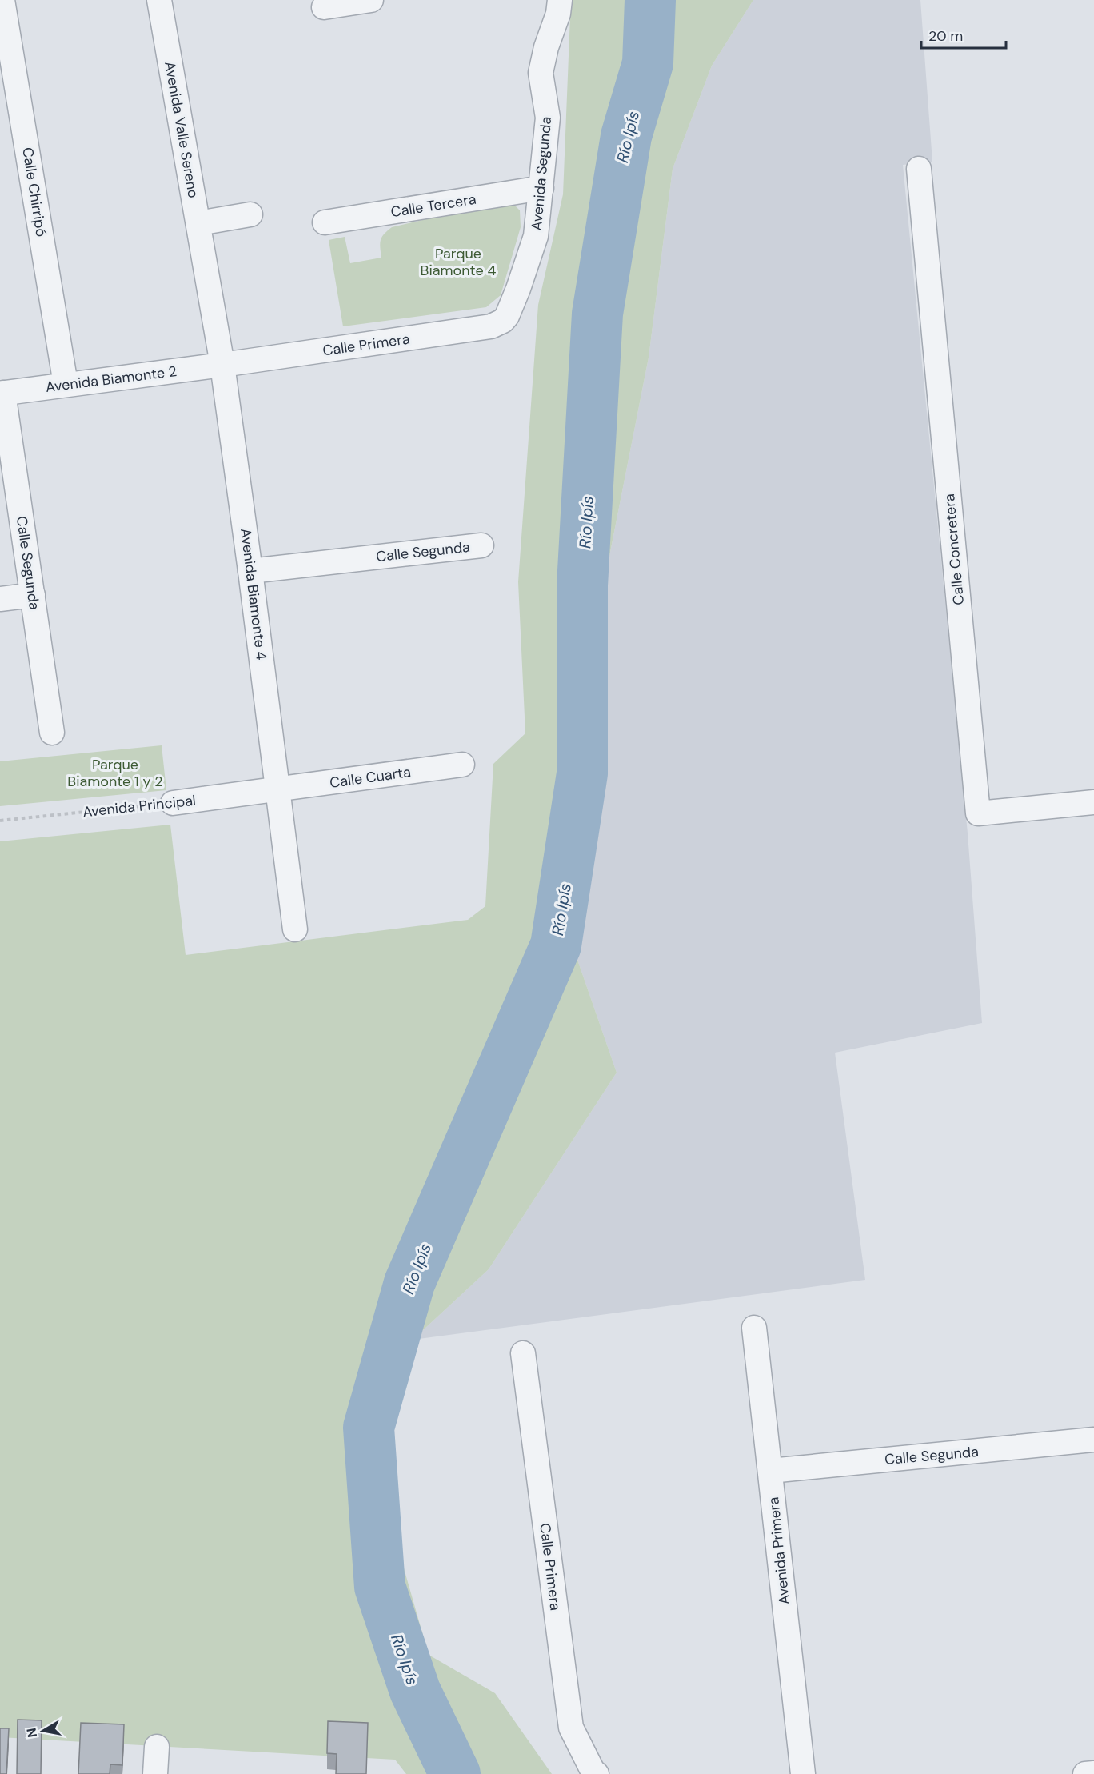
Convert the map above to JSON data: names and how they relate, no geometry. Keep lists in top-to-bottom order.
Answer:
{
  "streets": {
    "street": [
      "Avenida Valle Sereno",
      "Avenida Segunda",
      "Calle Chirripó",
      "Calle Tercera",
      "Calle Primera",
      "Avenida Biamonte 2",
      "Calle Concretera",
      "Calle Segunda",
      "Avenida Biamonte 4",
      "Calle Cuarta",
      "Avenida Principal",
      "Avenida Primera"
    ]
  },
  "crossings": [
    ["Avenida Valle Sereno", "Avenida Biamonte 4"],
    ["Avenida Segunda", "Calle Tercera"],
    ["Avenida Segunda", "Calle Primera"],
    ["Calle Chirripó", "Avenida Biamonte 2"],
    ["Calle Primera", "Avenida Biamonte 2"],
    ["Calle Primera", "Avenida Biamonte 4"],
    ["Avenida Biamonte 2", "Calle Segunda"],
    ["Avenida Biamonte 2", "Avenida Biamonte 4"],
    ["Calle Segunda", "Avenida Biamonte 4"],
    ["Calle Segunda", "Avenida Primera"],
    ["Avenida Biamonte 4", "Calle Cuarta"],
    ["Avenida Biamonte 4", "Avenida Principal"],
    ["Calle Cuarta", "Avenida Principal"]
  ],
  "water": ["Río Ipís"],
  "parks": ["Parque Biamonte 4", "Parque Biamonte 1 y 2"],
  "scale_bar": "20 m",
  "north": "left"
}
